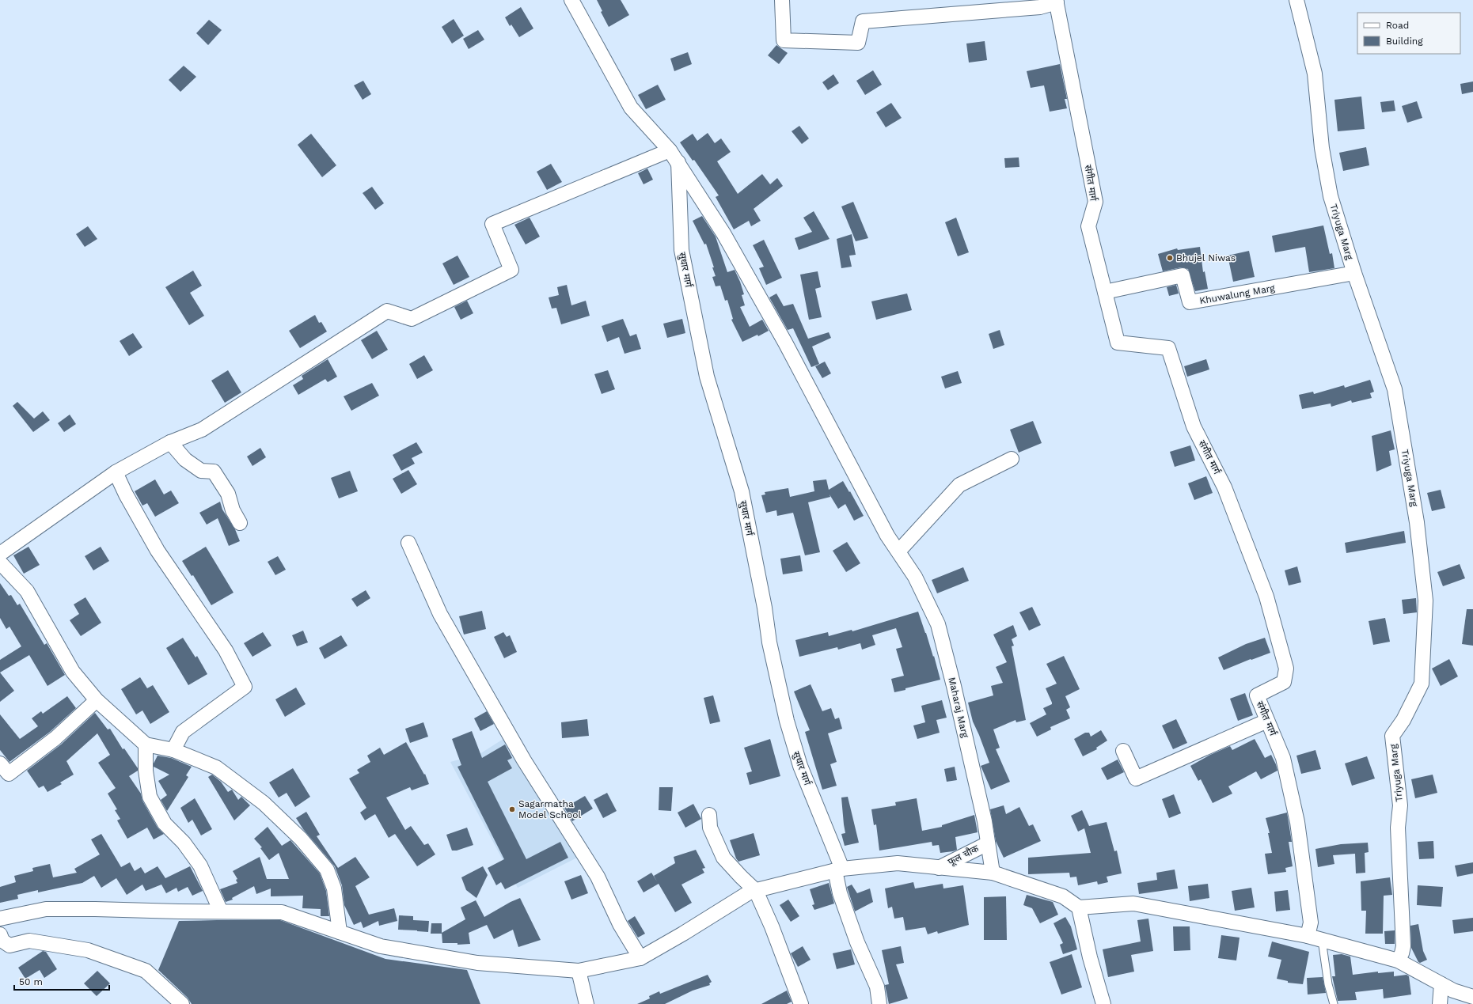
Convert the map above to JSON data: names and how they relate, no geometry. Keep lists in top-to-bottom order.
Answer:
{
  "streets": {
    "street": [
      "संगीत मार्ग",
      "Triyuga Marg",
      "सुधार मार्ग",
      "Khuwalung Marg",
      "Maharaj Marg",
      "फूल चौक"
    ]
  },
  "crossings": [
    ["संगीत मार्ग", "Khuwalung Marg"],
    ["Triyuga Marg", "Khuwalung Marg"],
    ["सुधार मार्ग", "Maharaj Marg"],
    ["Maharaj Marg", "फूल चौक"]
  ],
  "places": ["Bhujel Niwas", "Sagarmatha Model School"],
  "legend": ["Road", "Building"],
  "scale_bar": "50 m"
}
